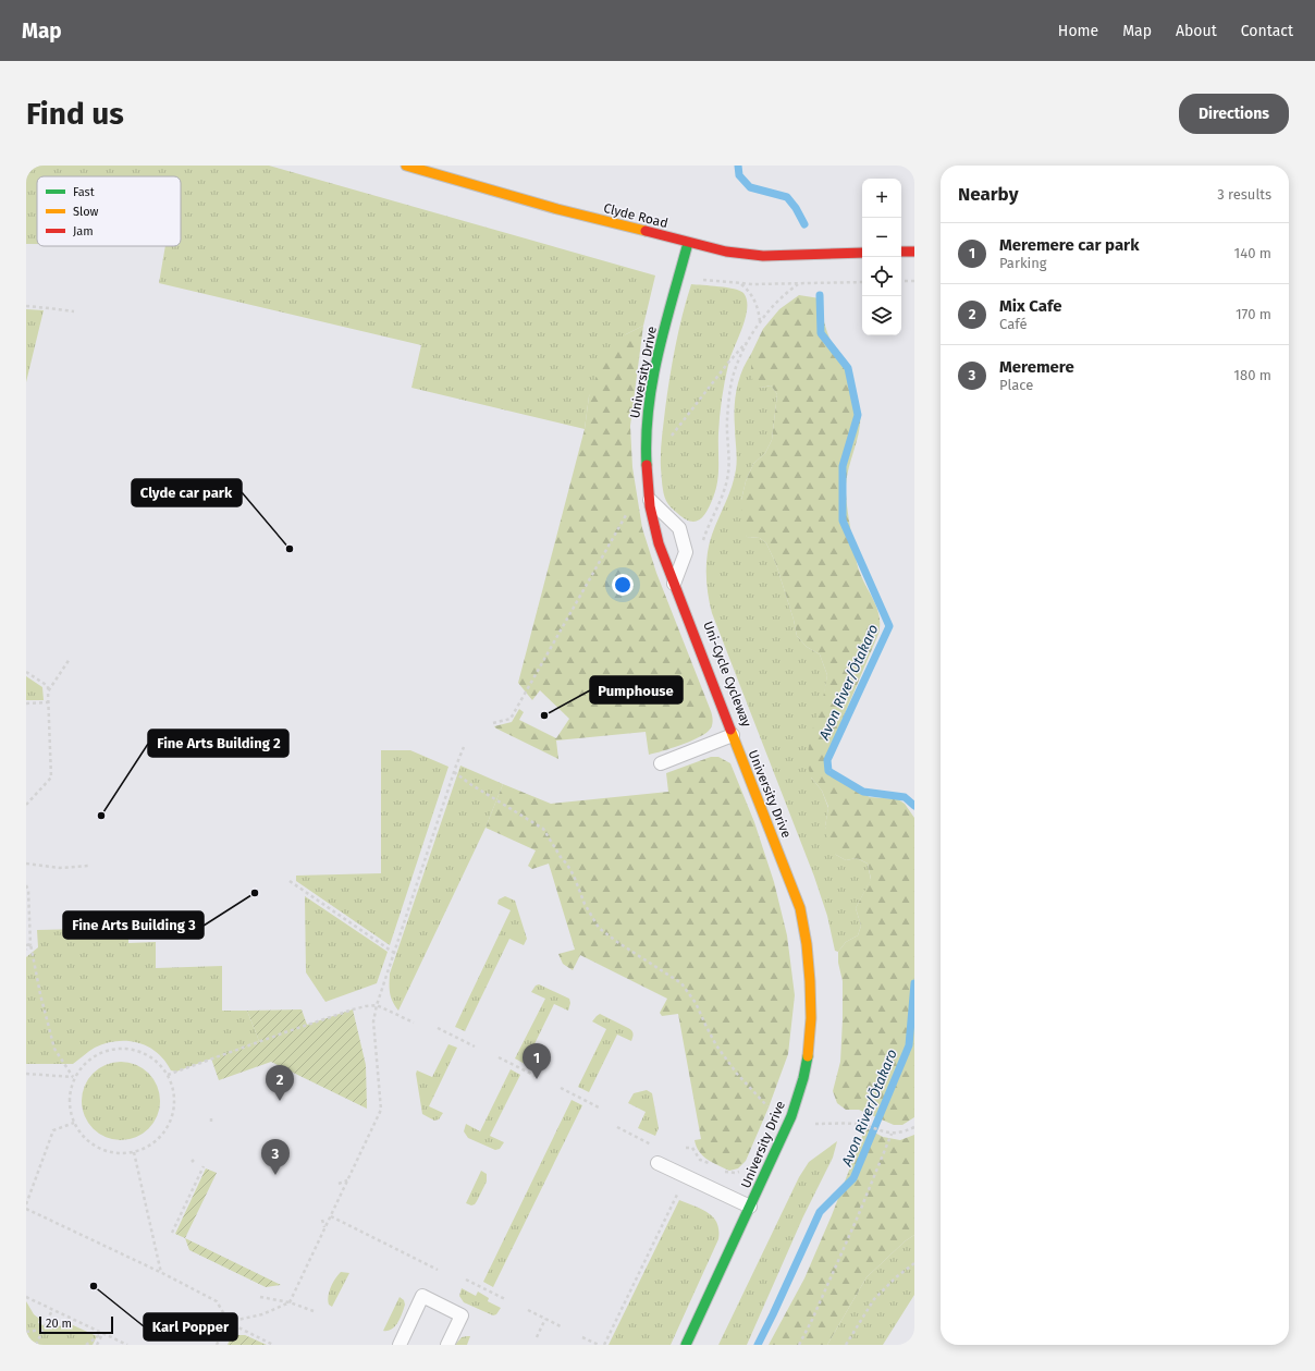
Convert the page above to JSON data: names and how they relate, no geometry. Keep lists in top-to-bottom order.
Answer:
{
  "streets": {
    "street": ["Clyde Road", "University Drive"]
  },
  "crossings": [
    ["Clyde Road", "University Drive"]
  ],
  "water": ["Avon River/Ōtakaro"],
  "places": [
    "Clyde car park",
    "Pumphouse",
    "Fine Arts Building 2",
    "Fine Arts Building 3",
    "Karl Popper"
  ],
  "legend": ["Fast", "Slow", "Jam"],
  "scale_bar": "20 m",
  "page": {
    "header": "Map",
    "nav": [
      "Home",
      "Map",
      "About",
      "Contact"
    ],
    "buttons": "Directions",
    "title": "Find us",
    "heading": ["Nearby", "3 results"],
    "map_buttons": ["+", "−"],
    "list": [
      {
        "mark": "1",
        "name": "Meremere car park",
        "note": "Parking",
        "value": "140 m"
      },
      {
        "mark": "2",
        "name": "Mix Cafe",
        "note": "Café",
        "value": "170 m"
      },
      {
        "mark": "3",
        "name": "Meremere",
        "note": "Place",
        "value": "180 m"
      }
    ],
    "pins": ["1", "2", "3"],
    "scale": "20 m"
  }
}
